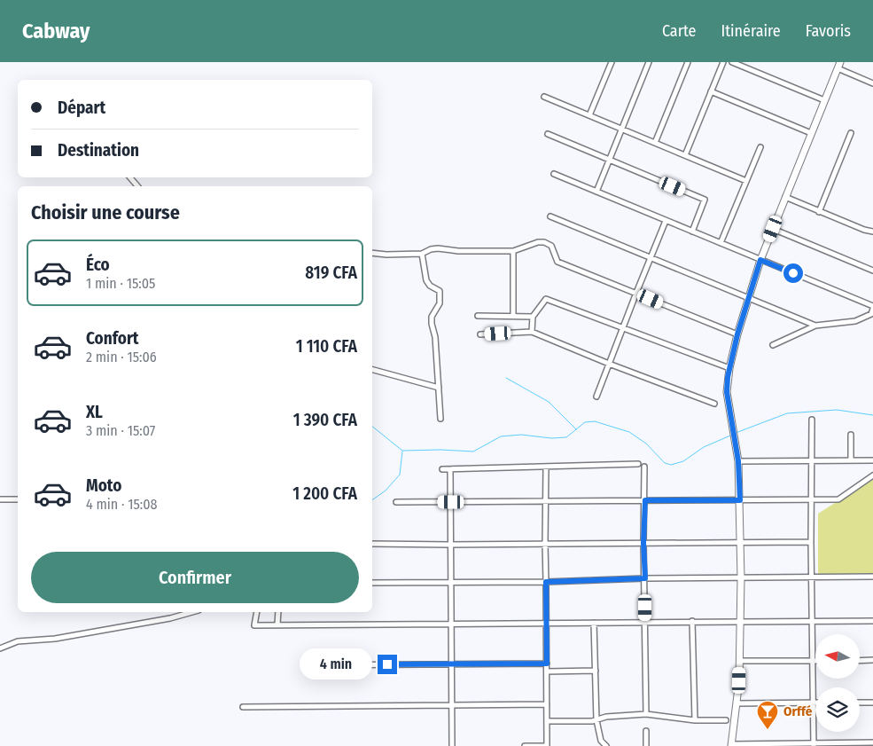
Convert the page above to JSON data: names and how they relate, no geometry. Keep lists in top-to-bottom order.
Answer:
{
  "places": {
    "bar": ["Orffé"]
  },
  "north": "left",
  "page": {
    "header": "Cabway",
    "nav": ["Carte", "Itinéraire", "Favoris"],
    "banner": ["Départ", "Destination"],
    "heading": "Choisir une course",
    "list": [
      {
        "name": "Éco",
        "note": "1 min · 15:05",
        "value": "819 CFA"
      },
      {
        "name": "Confort",
        "note": "2 min · 15:06",
        "value": "1 110 CFA"
      },
      {
        "name": "XL",
        "note": "3 min · 15:07",
        "value": "1 390 CFA"
      },
      {
        "name": "Moto",
        "note": "4 min · 15:08",
        "value": "1 200 CFA"
      }
    ],
    "buttons": "Confirmer",
    "bubble": "4 min"
  }
}
